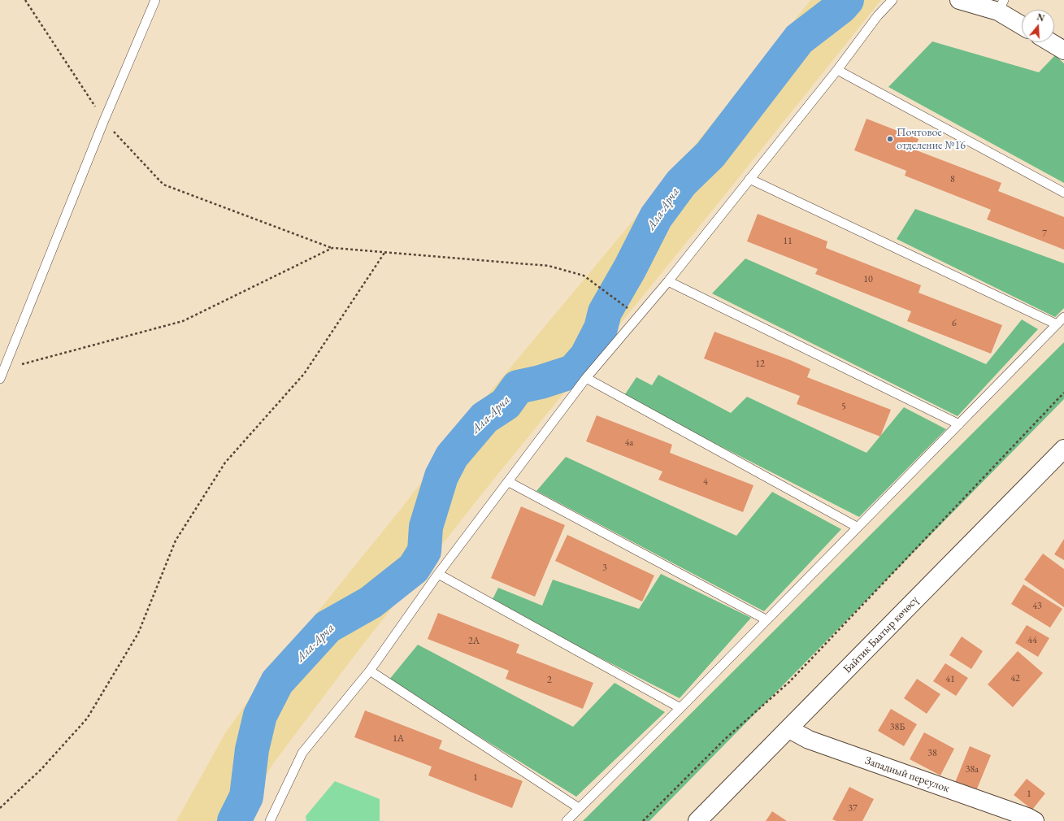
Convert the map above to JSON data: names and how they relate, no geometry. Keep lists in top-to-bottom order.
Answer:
{
  "streets": {
    "main road": ["Байтик Баатыр көчөсү", "Западный переулок"]
  },
  "crossings": [
    ["Байтик Баатыр көчөсү", "Западный переулок"]
  ],
  "water": ["Ала-Арча"],
  "places": ["Почтовое отделение №16"],
  "house_numbers": [
    "8",
    "7",
    "11",
    "10",
    "6",
    "12",
    "5",
    "4а",
    "4",
    "3",
    "43",
    "44",
    "2А",
    "42",
    "41",
    "2",
    "38Б",
    "1А",
    "38",
    "38а",
    "1",
    "1",
    "37"
  ],
  "north": "top"
}
